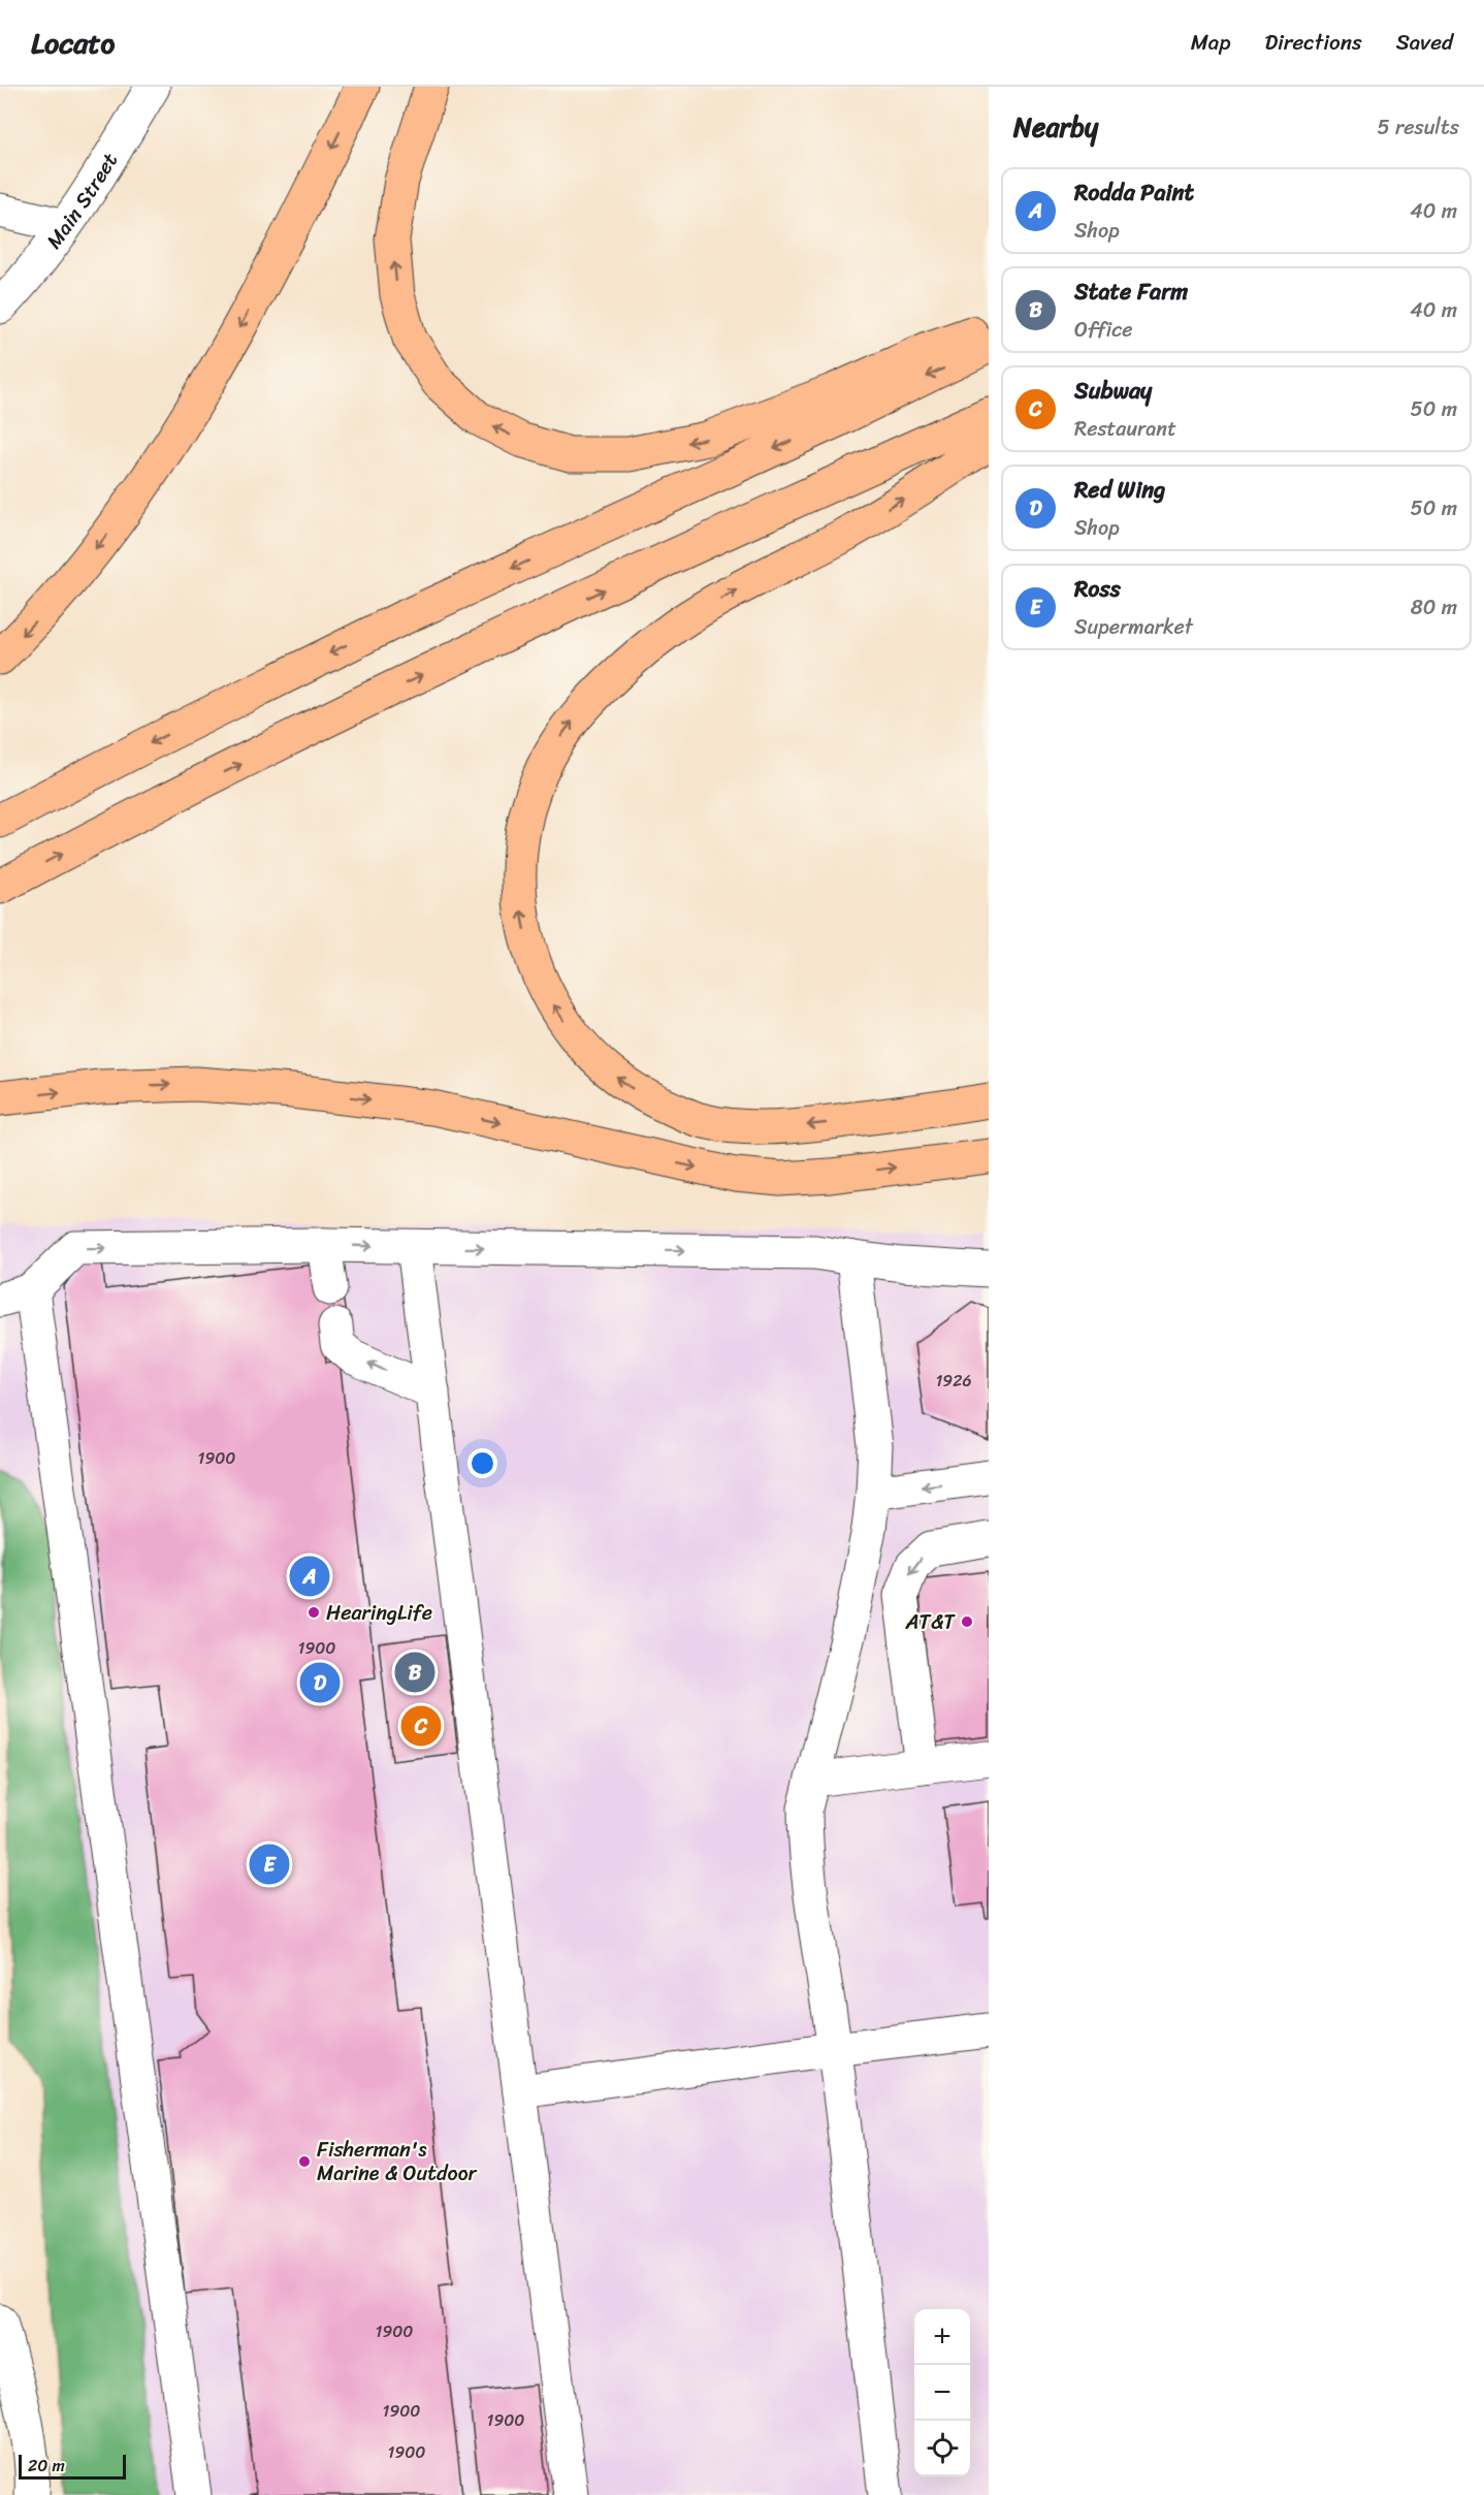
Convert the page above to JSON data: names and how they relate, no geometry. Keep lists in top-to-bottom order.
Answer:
{
  "streets": {
    "street": ["Main Street"]
  },
  "places": ["HearingLife", "AT&T", "Fisherman's Marine & Outdoor"],
  "house_numbers": [
    "1926",
    "1900",
    "1900",
    "1900",
    "1900",
    "1900",
    "1900"
  ],
  "scale_bar": "20 m",
  "page": {
    "header": "Locato",
    "nav": ["Map", "Directions", "Saved"],
    "heading": ["Nearby", "5 results"],
    "list": [
      {
        "mark": "A",
        "name": "Rodda Paint",
        "note": "Shop",
        "value": "40 m"
      },
      {
        "mark": "B",
        "name": "State Farm",
        "note": "Office",
        "value": "40 m"
      },
      {
        "mark": "C",
        "name": "Subway",
        "note": "Restaurant",
        "value": "50 m"
      },
      {
        "mark": "D",
        "name": "Red Wing",
        "note": "Shop",
        "value": "50 m"
      },
      {
        "mark": "E",
        "name": "Ross",
        "note": "Supermarket",
        "value": "80 m"
      }
    ],
    "pins": [
      "A",
      "B",
      "D",
      "C",
      "E"
    ],
    "map_buttons": ["+", "−"],
    "scale": "20 m"
  }
}
